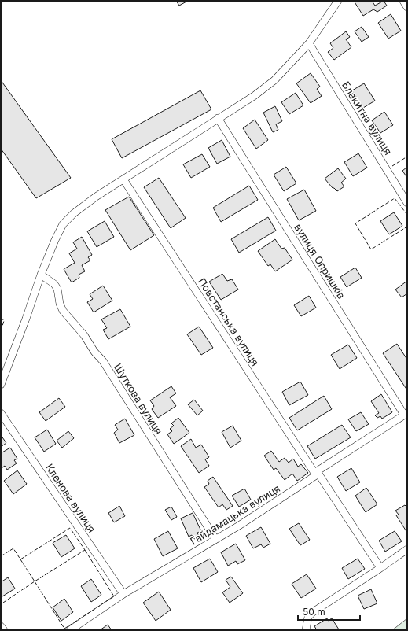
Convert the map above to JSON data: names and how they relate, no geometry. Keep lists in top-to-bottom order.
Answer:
{
  "streets": {
    "street": [
      "Блакитна вулиця",
      "вулиця Опришків",
      "Повстанська вулиця",
      "Шуткова вулиця",
      "Кленова вулиця",
      "Гайдамацька вулиця"
    ]
  },
  "crossings": [
    ["вулиця Опришків", "Гайдамацька вулиця"],
    ["Повстанська вулиця", "Гайдамацька вулиця"],
    ["Шуткова вулиця", "Гайдамацька вулиця"],
    ["Кленова вулиця", "Гайдамацька вулиця"]
  ],
  "scale_bar": "50 m"
}
